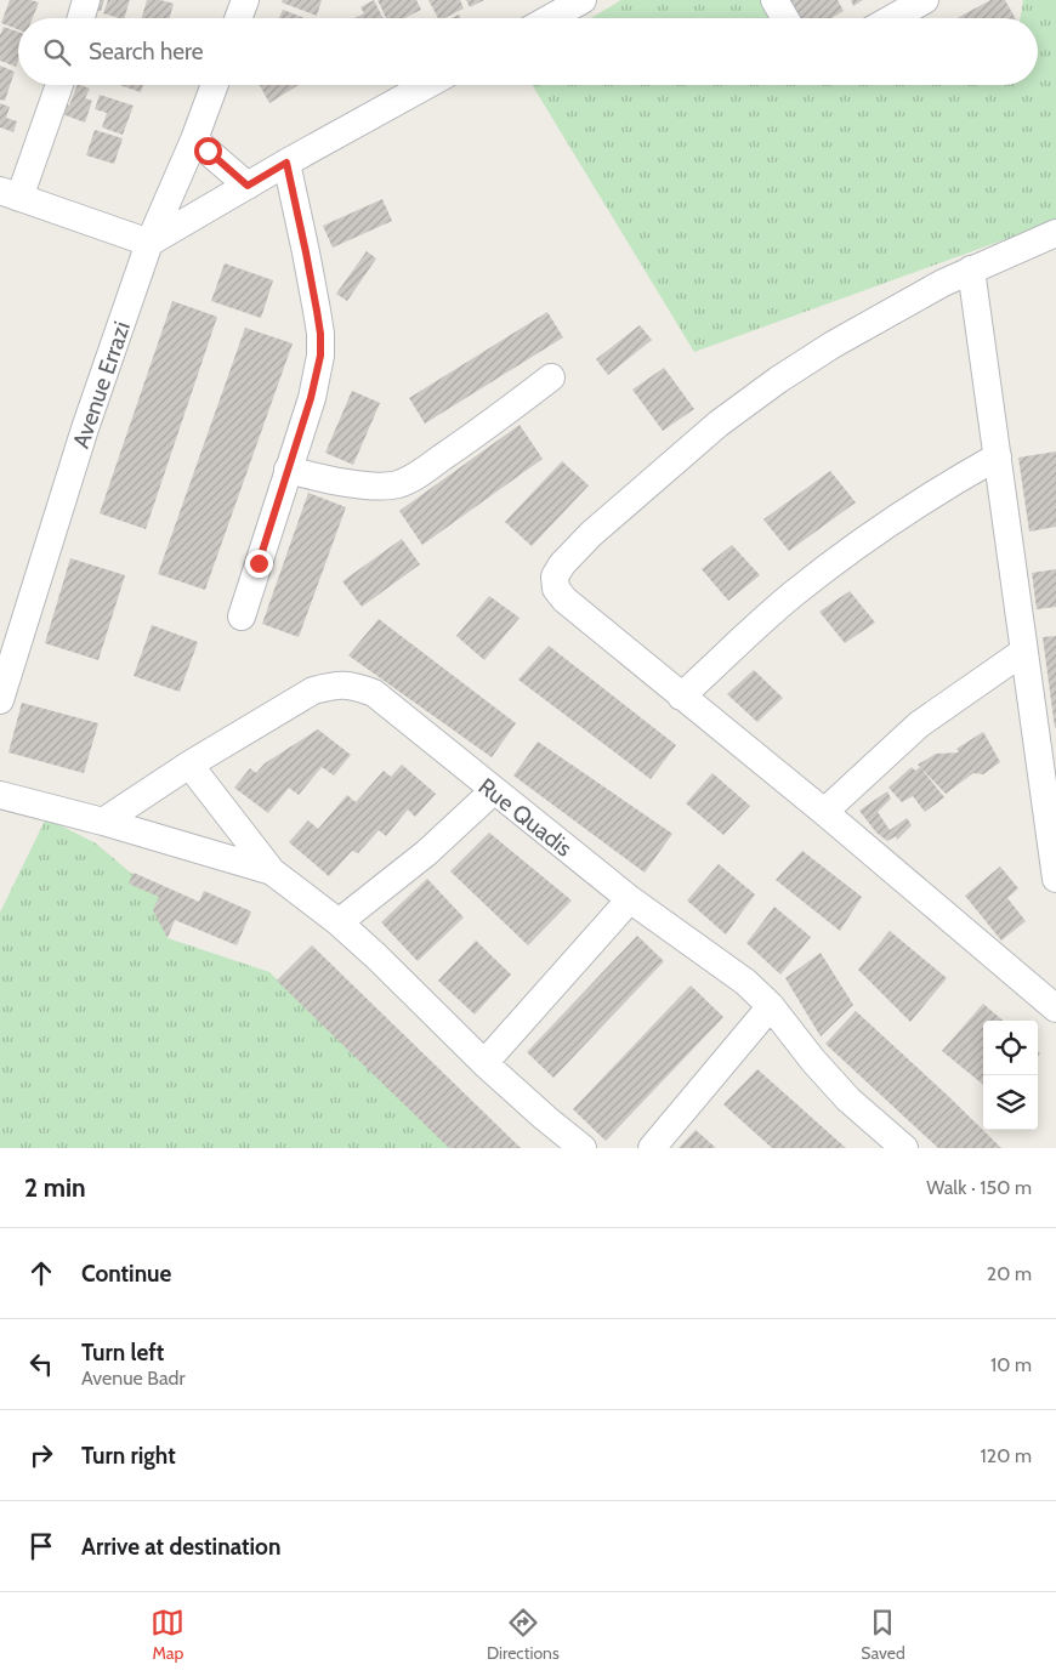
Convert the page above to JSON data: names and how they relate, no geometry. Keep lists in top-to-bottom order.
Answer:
{
  "streets": {
    "street": ["Avenue Errazi", "Rue Quadis"]
  },
  "page": {
    "search": "Search here",
    "heading": ["2 min", "Walk · 150 m"],
    "list": [
      ["Continue", "20 m"],
      ["Turn left", "Avenue Badr", "10 m"],
      ["Turn right", "120 m"],
      "Arrive at destination"
    ],
    "nav": ["Map", "Directions", "Saved"]
  }
}
